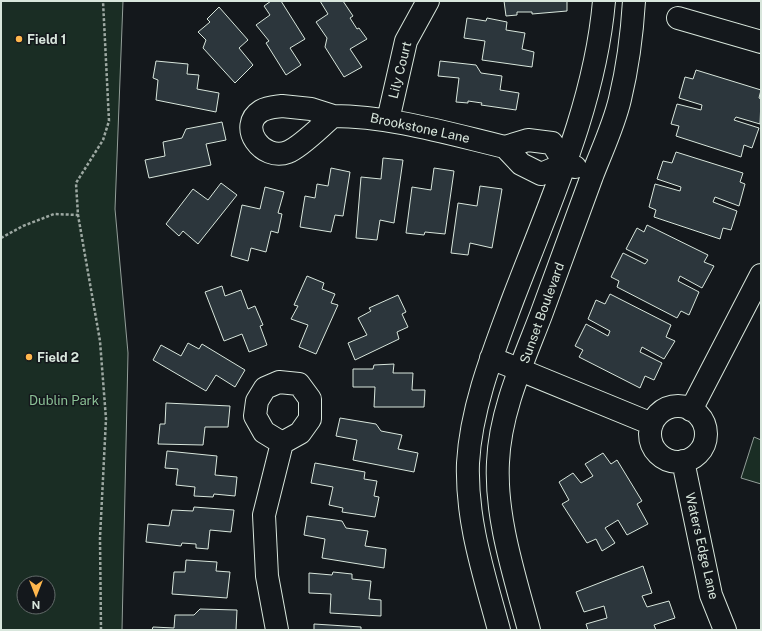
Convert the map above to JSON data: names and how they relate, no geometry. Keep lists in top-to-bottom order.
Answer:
{
  "streets": {
    "street": [
      "Lily Court",
      "Brookstone Lane",
      "Sunset Boulevard",
      "Waters Edge Lane"
    ]
  },
  "crossings": [
    ["Lily Court", "Brookstone Lane"]
  ],
  "parks": ["Dublin Park"],
  "places": ["Field 1", "Field 2"],
  "north": "bottom"
}
